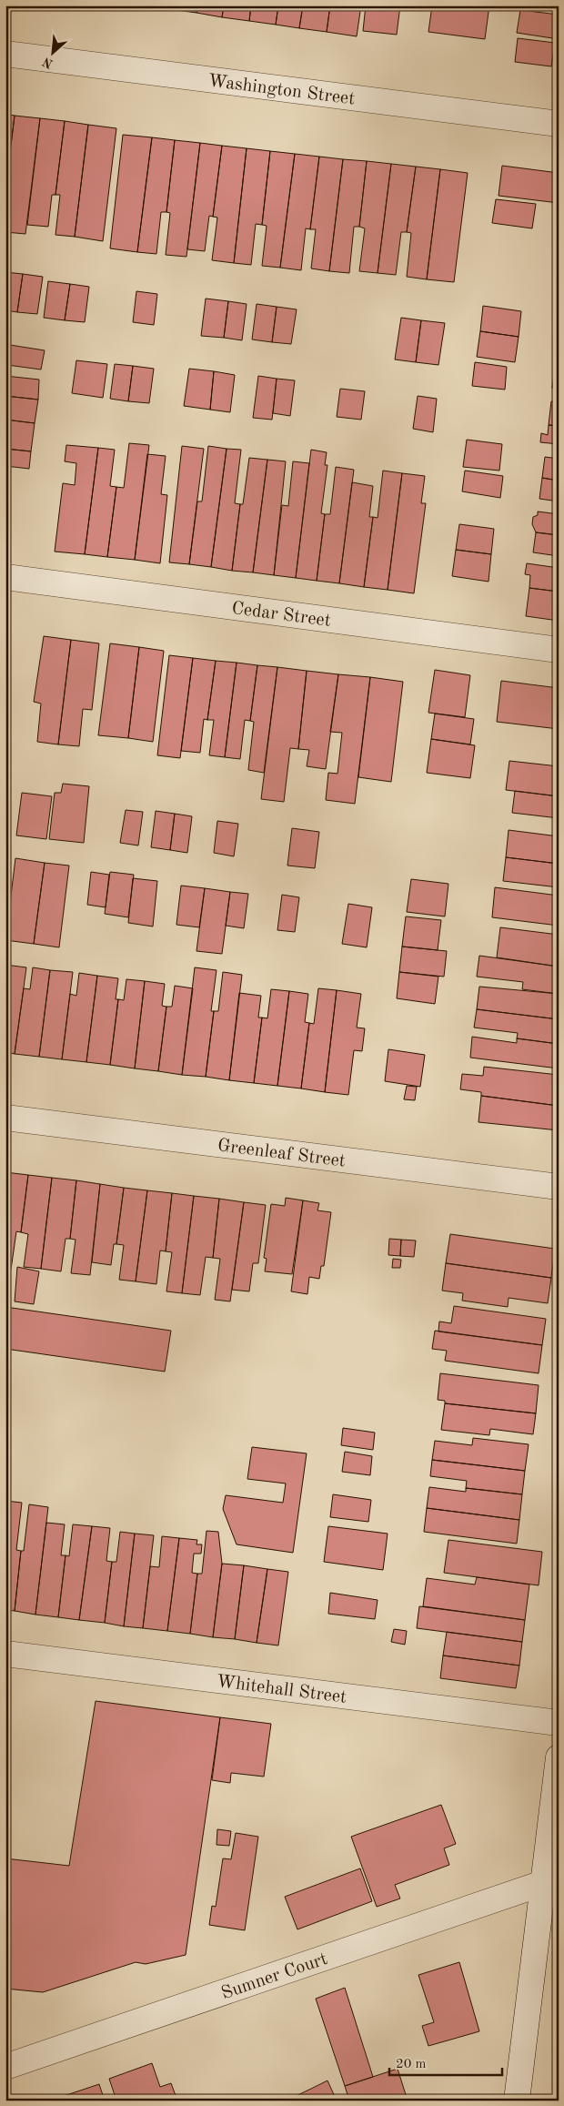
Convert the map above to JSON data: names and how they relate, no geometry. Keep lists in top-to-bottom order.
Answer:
{
  "streets": {
    "street": [
      "Washington Street",
      "Cedar Street",
      "Greenleaf Street",
      "Whitehall Street",
      "Sumner Court"
    ]
  },
  "scale_bar": "20 m",
  "north": "bottom left"
}
